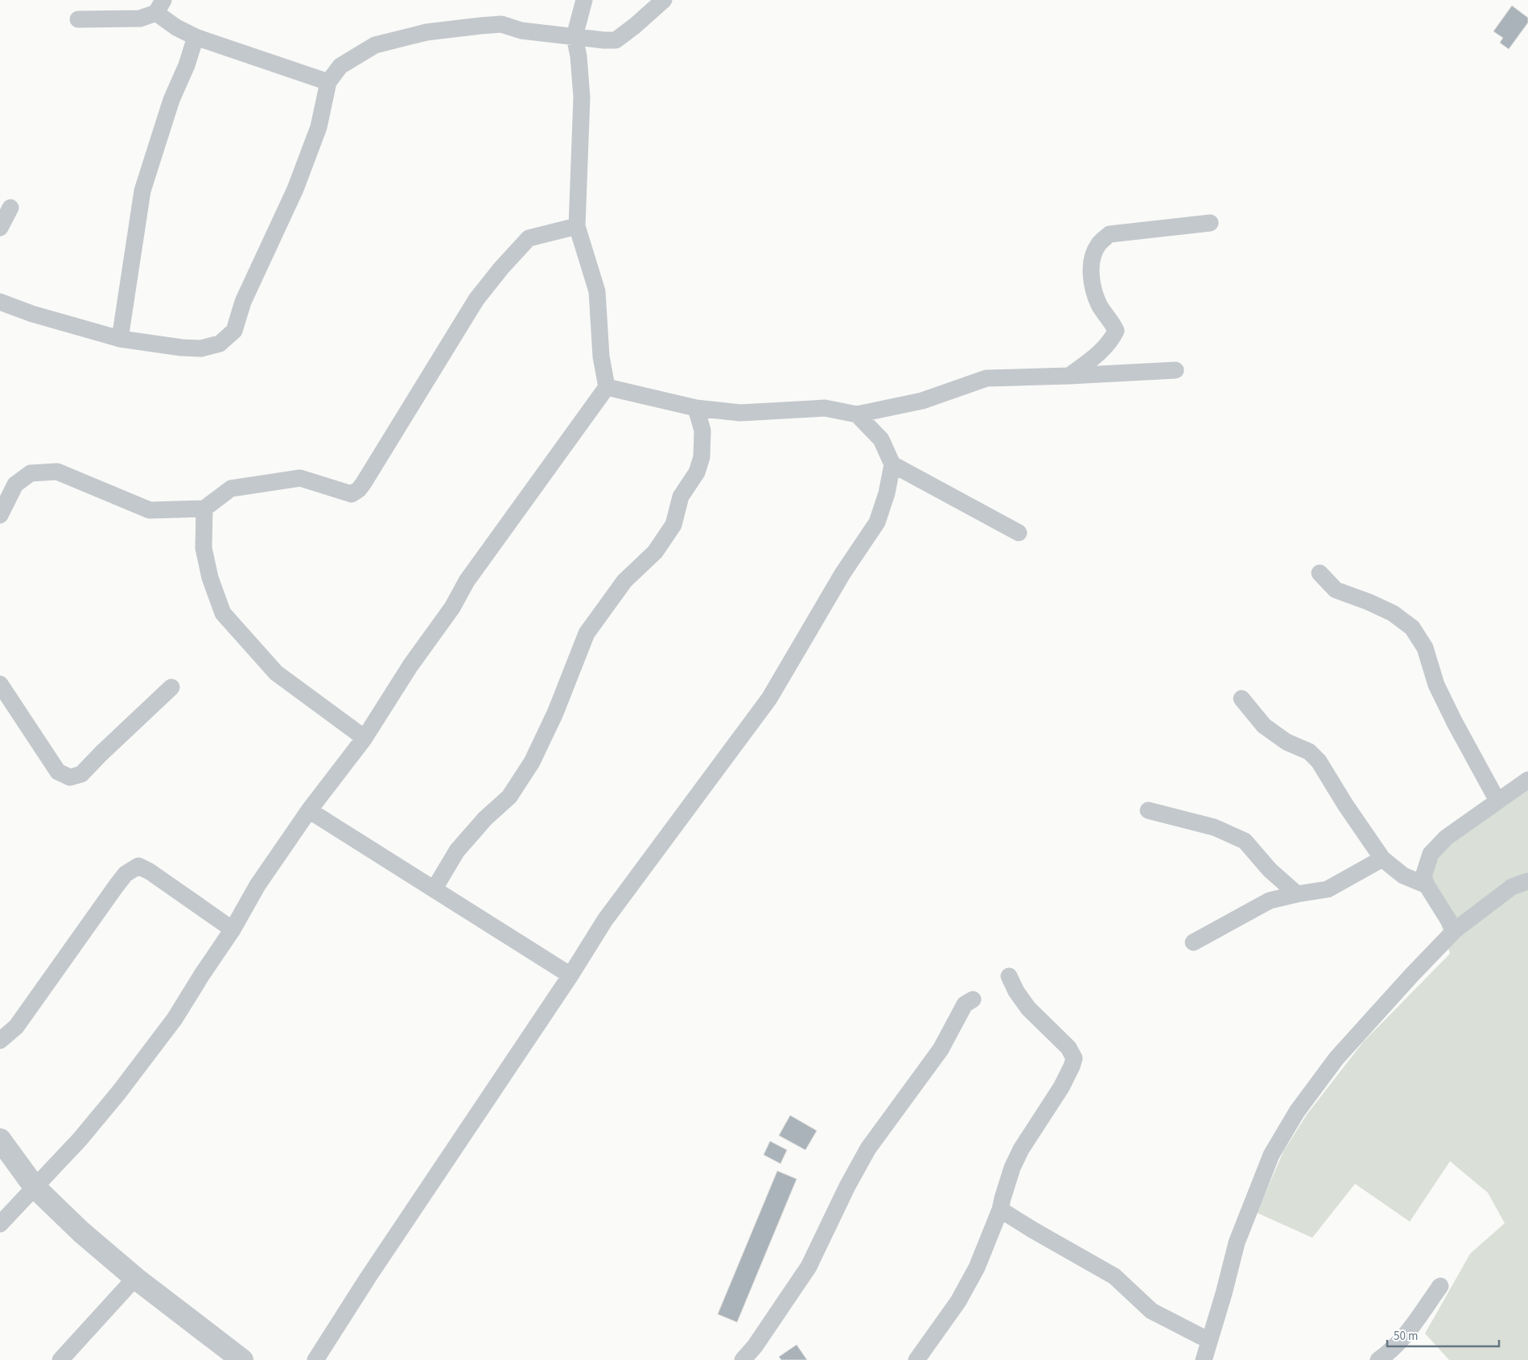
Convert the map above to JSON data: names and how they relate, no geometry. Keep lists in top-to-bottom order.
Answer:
{
  "scale_bar": "50 m"
}
